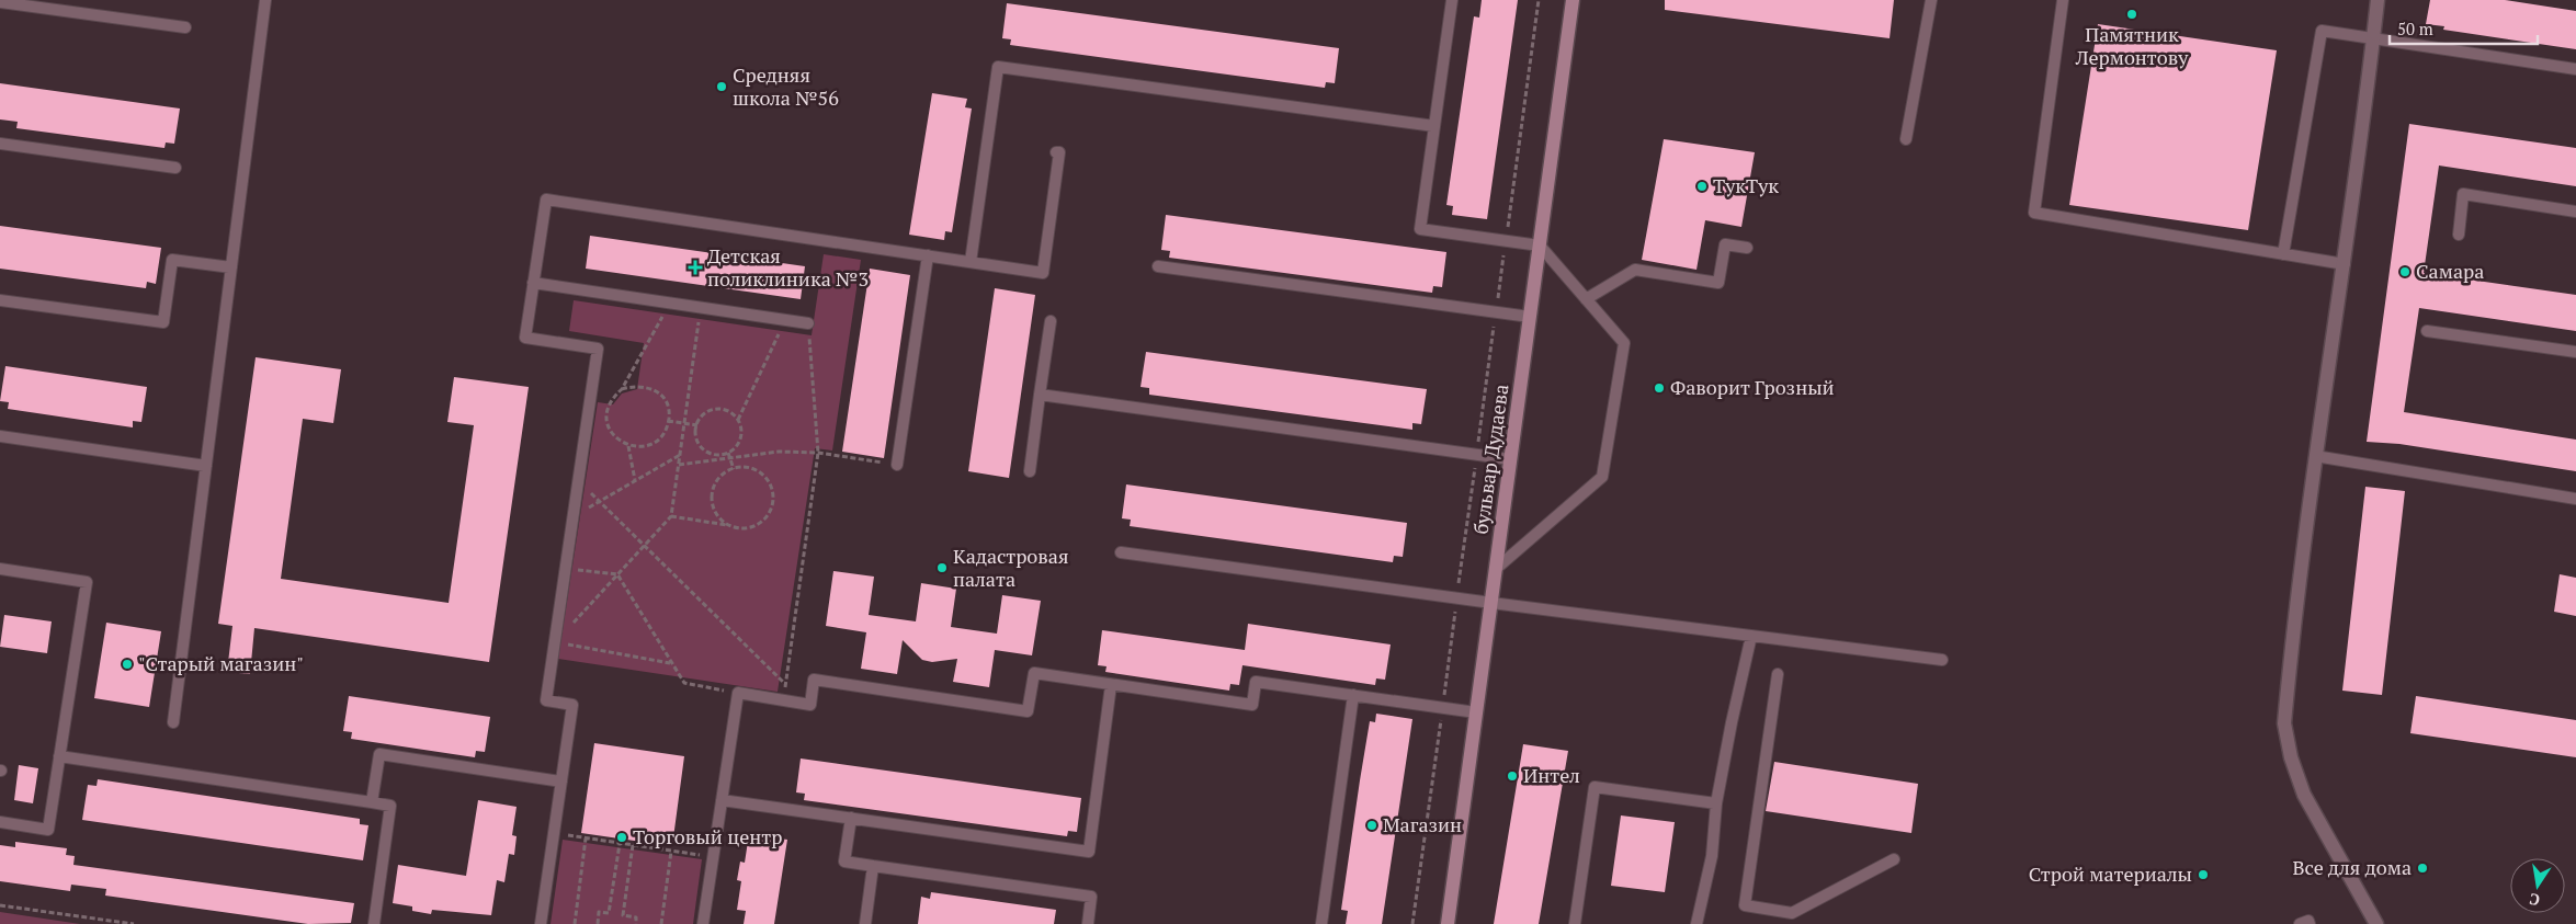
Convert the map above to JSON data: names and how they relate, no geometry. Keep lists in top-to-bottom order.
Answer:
{
  "streets": {
    "main road": ["бульвар Дудаева"]
  },
  "places": {
    "other": [
      "Памятник Лермонтову",
      "Средняя школа №56",
      "ТукТук",
      "Самара",
      "Фаворит Грозный",
      "Кадастровая палата",
      "\"Старый магазин\"",
      "Интел",
      "Магазин",
      "Торговый центр",
      "Все для дома",
      "Строй материалы"
    ],
    "health": ["Детская поликлиника №3"]
  },
  "scale_bar": "50 m",
  "north": "bottom"
}
